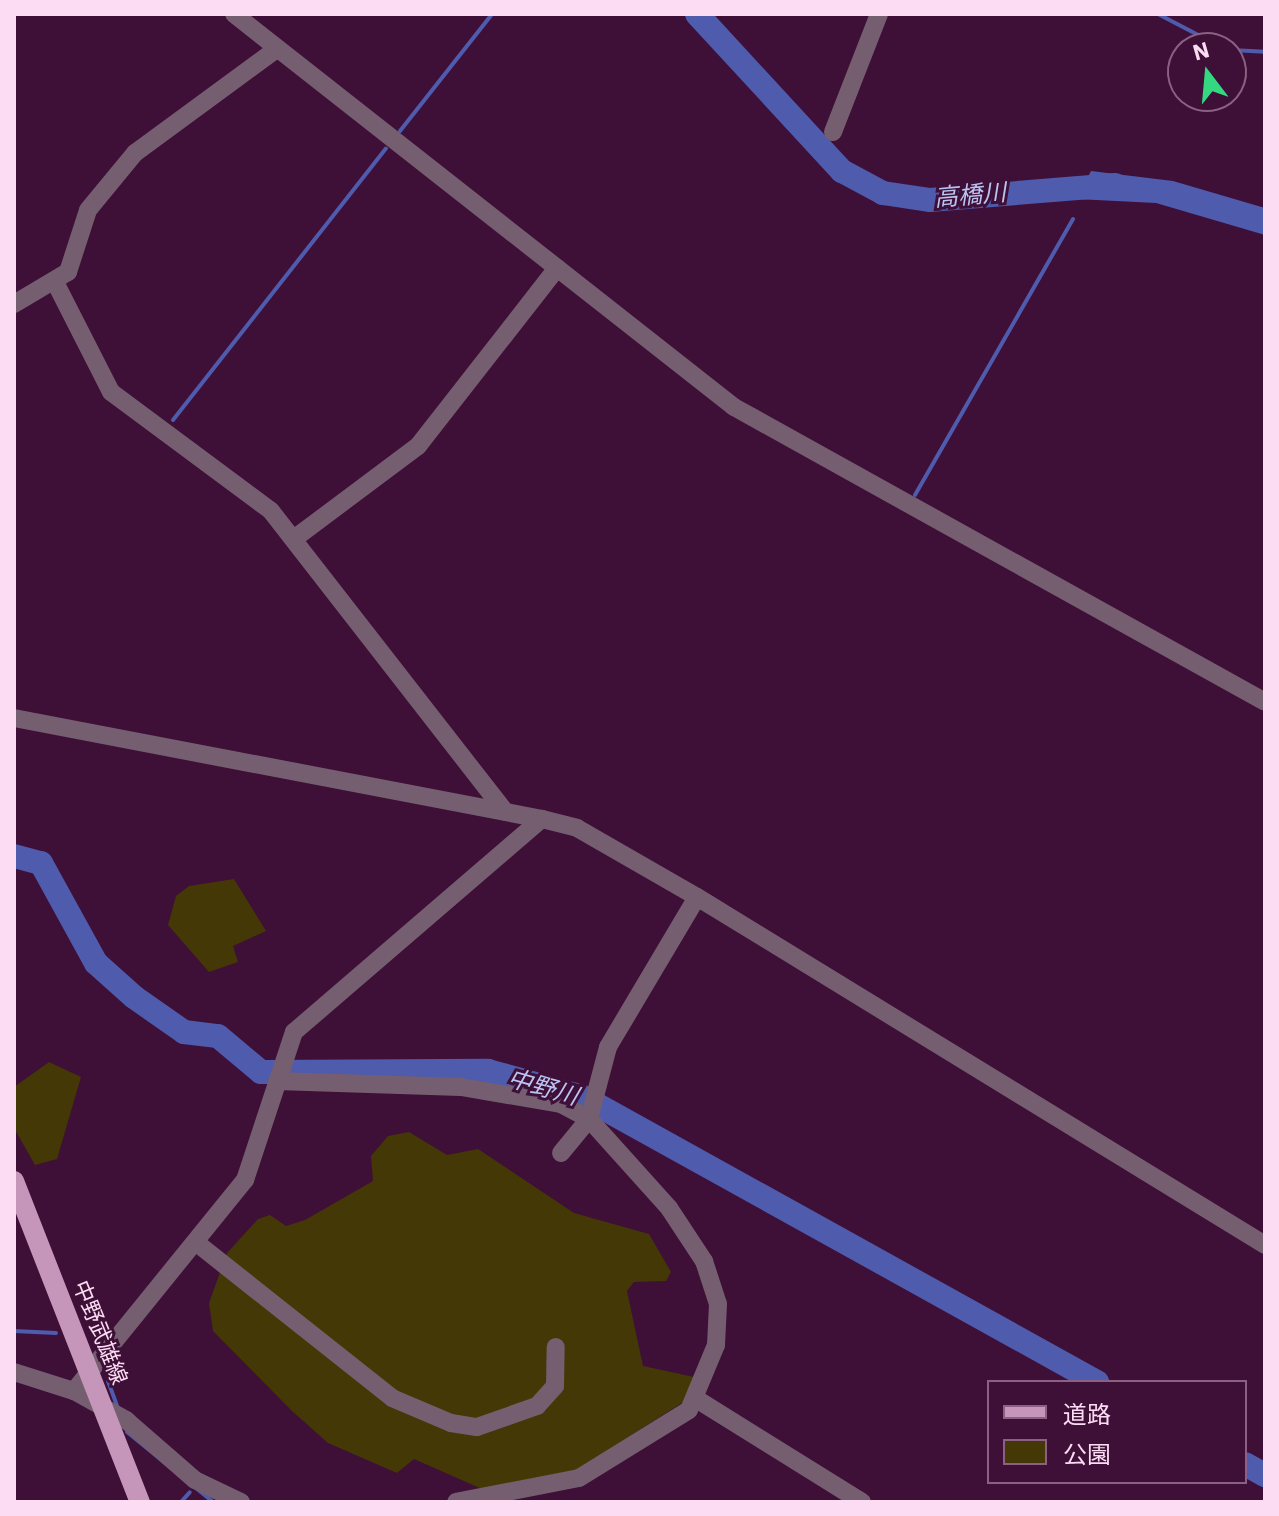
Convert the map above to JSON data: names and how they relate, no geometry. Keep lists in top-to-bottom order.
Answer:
{
  "streets": {
    "main road": ["中野武雄線"]
  },
  "water": ["高橋川", "中野川"],
  "legend": ["道路", "公園"],
  "north": "top"
}
